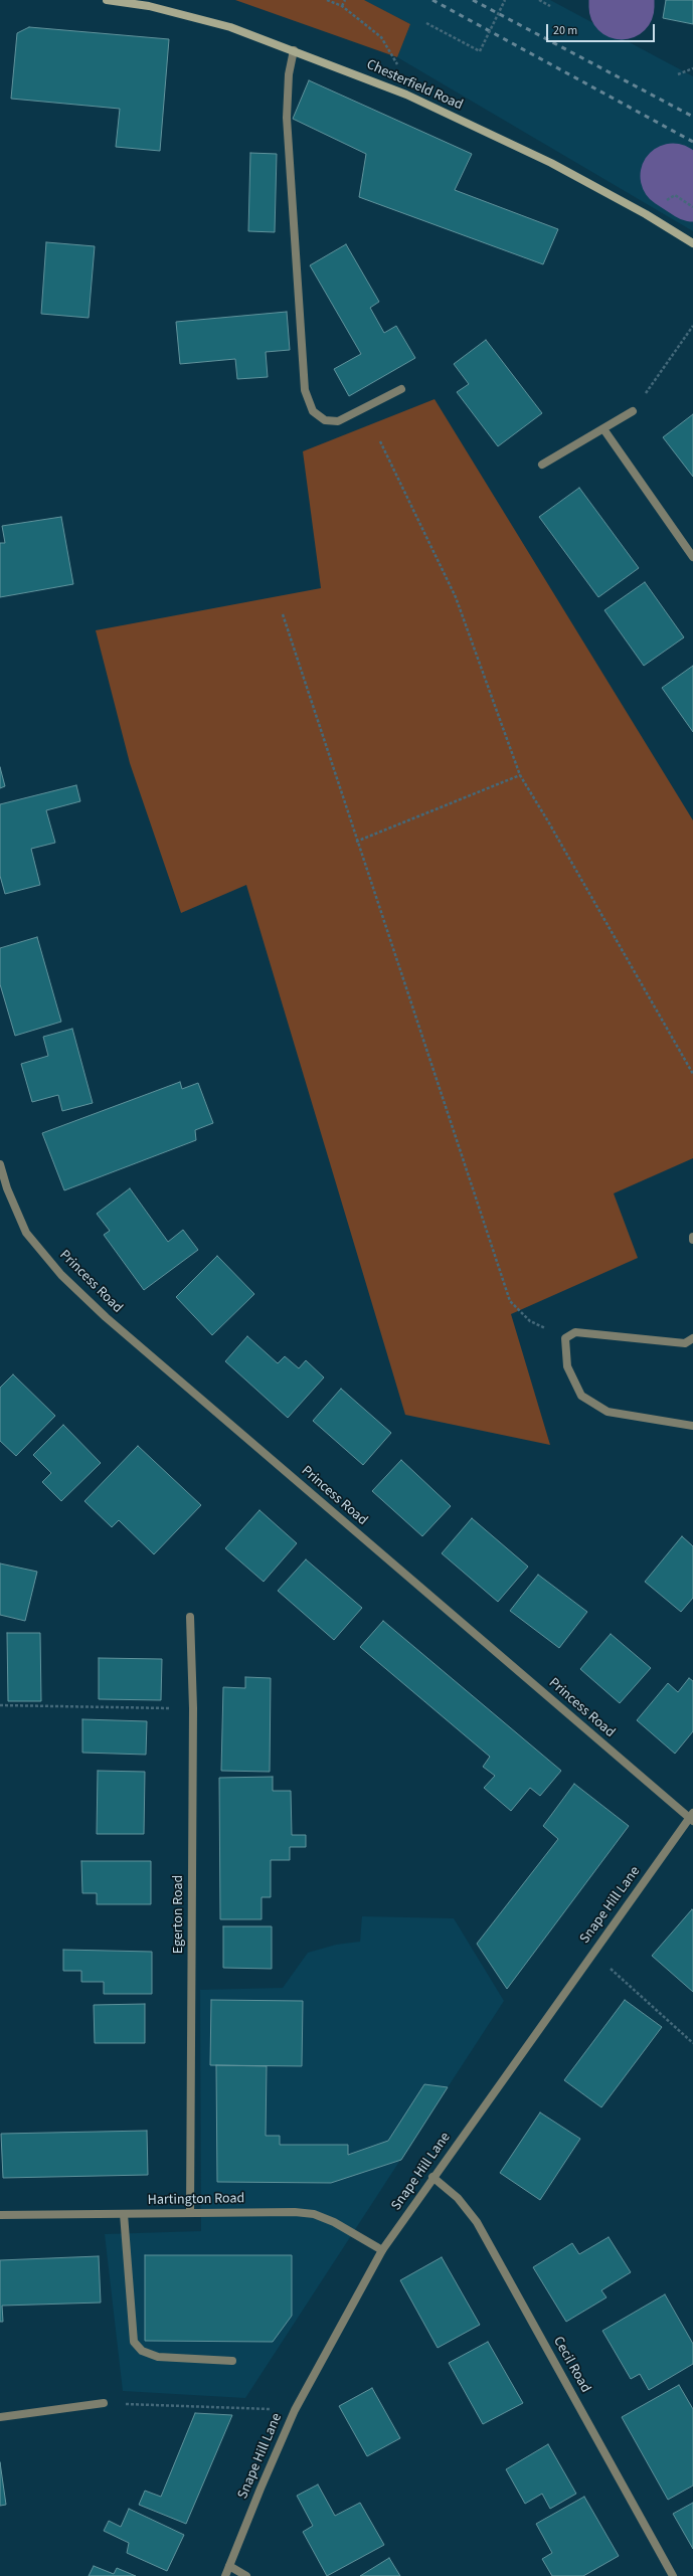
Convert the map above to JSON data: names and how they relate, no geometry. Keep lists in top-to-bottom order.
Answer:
{
  "streets": {
    "main road": ["Chesterfield Road"],
    "street": [
      "Princess Road",
      "Snape Hill Lane",
      "Egerton Road",
      "Hartington Road",
      "Cecil Road"
    ]
  },
  "crossings": [
    ["Princess Road", "Snape Hill Lane"],
    ["Snape Hill Lane", "Hartington Road"],
    ["Snape Hill Lane", "Cecil Road"],
    ["Egerton Road", "Hartington Road"]
  ],
  "scale_bar": "20 m"
}
